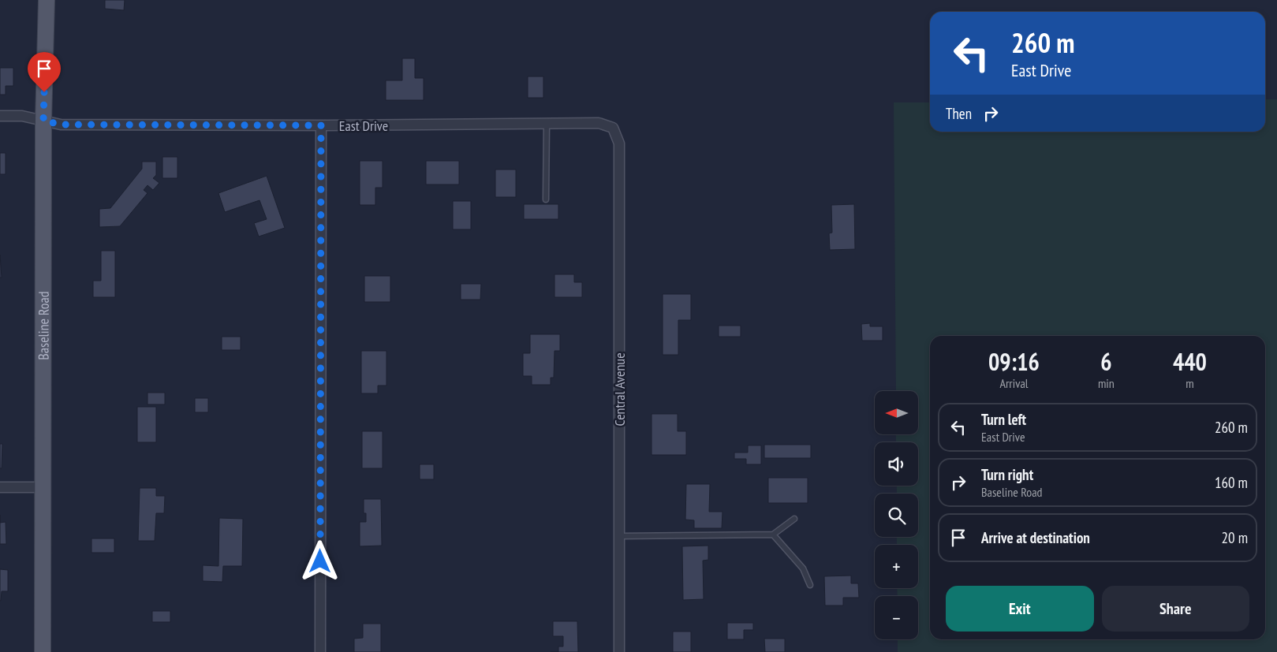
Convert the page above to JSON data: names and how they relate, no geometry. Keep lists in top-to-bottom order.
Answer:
{
  "streets": {
    "main road": ["Baseline Road"],
    "street": ["East Drive", "Central Avenue"]
  },
  "crossings": [
    ["East Drive", "Baseline Road"],
    ["East Drive", "Central Avenue"]
  ],
  "north": "left",
  "page": {
    "turn": ["260 m", "East Drive"],
    "then": "Then",
    "eta": [
      "09:16",
      "Arrival",
      "6",
      "min",
      "440",
      "m"
    ],
    "map_buttons": ["+", "−"],
    "list": [
      {
        "name": "Turn left",
        "note": "East Drive",
        "value": "260 m"
      },
      {
        "name": "Turn right",
        "note": "Baseline Road",
        "value": "160 m"
      },
      {
        "name": "Arrive at destination",
        "value": "20 m"
      }
    ],
    "buttons": ["Exit", "Share"]
  }
}
